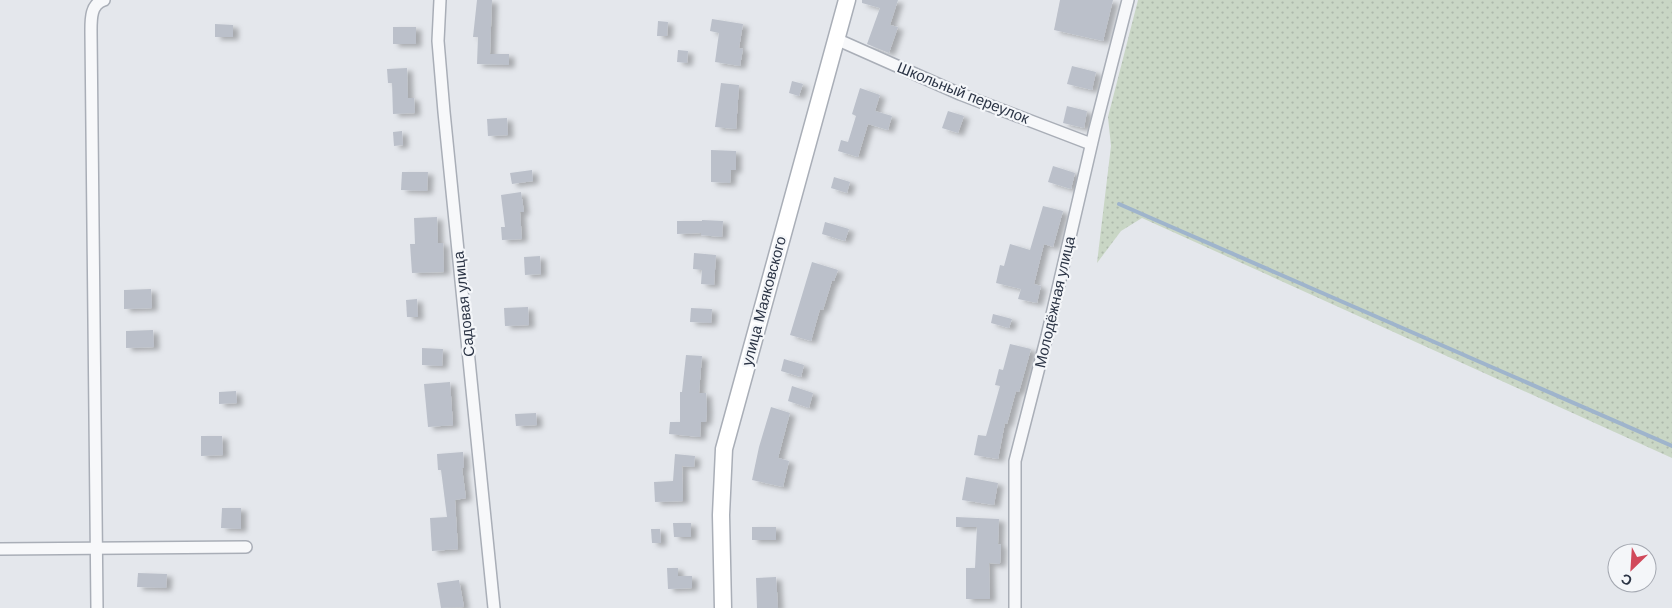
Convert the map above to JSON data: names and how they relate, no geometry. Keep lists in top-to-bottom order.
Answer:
{
  "streets": {
    "street": [
      "Школьный переулок",
      "улица Маяковского",
      "Молодёжная улица",
      "Садовая улица"
    ]
  },
  "crossings": [
    ["Школьный переулок", "улица Маяковского"],
    ["Школьный переулок", "Молодёжная улица"]
  ],
  "north": "bottom left"
}
